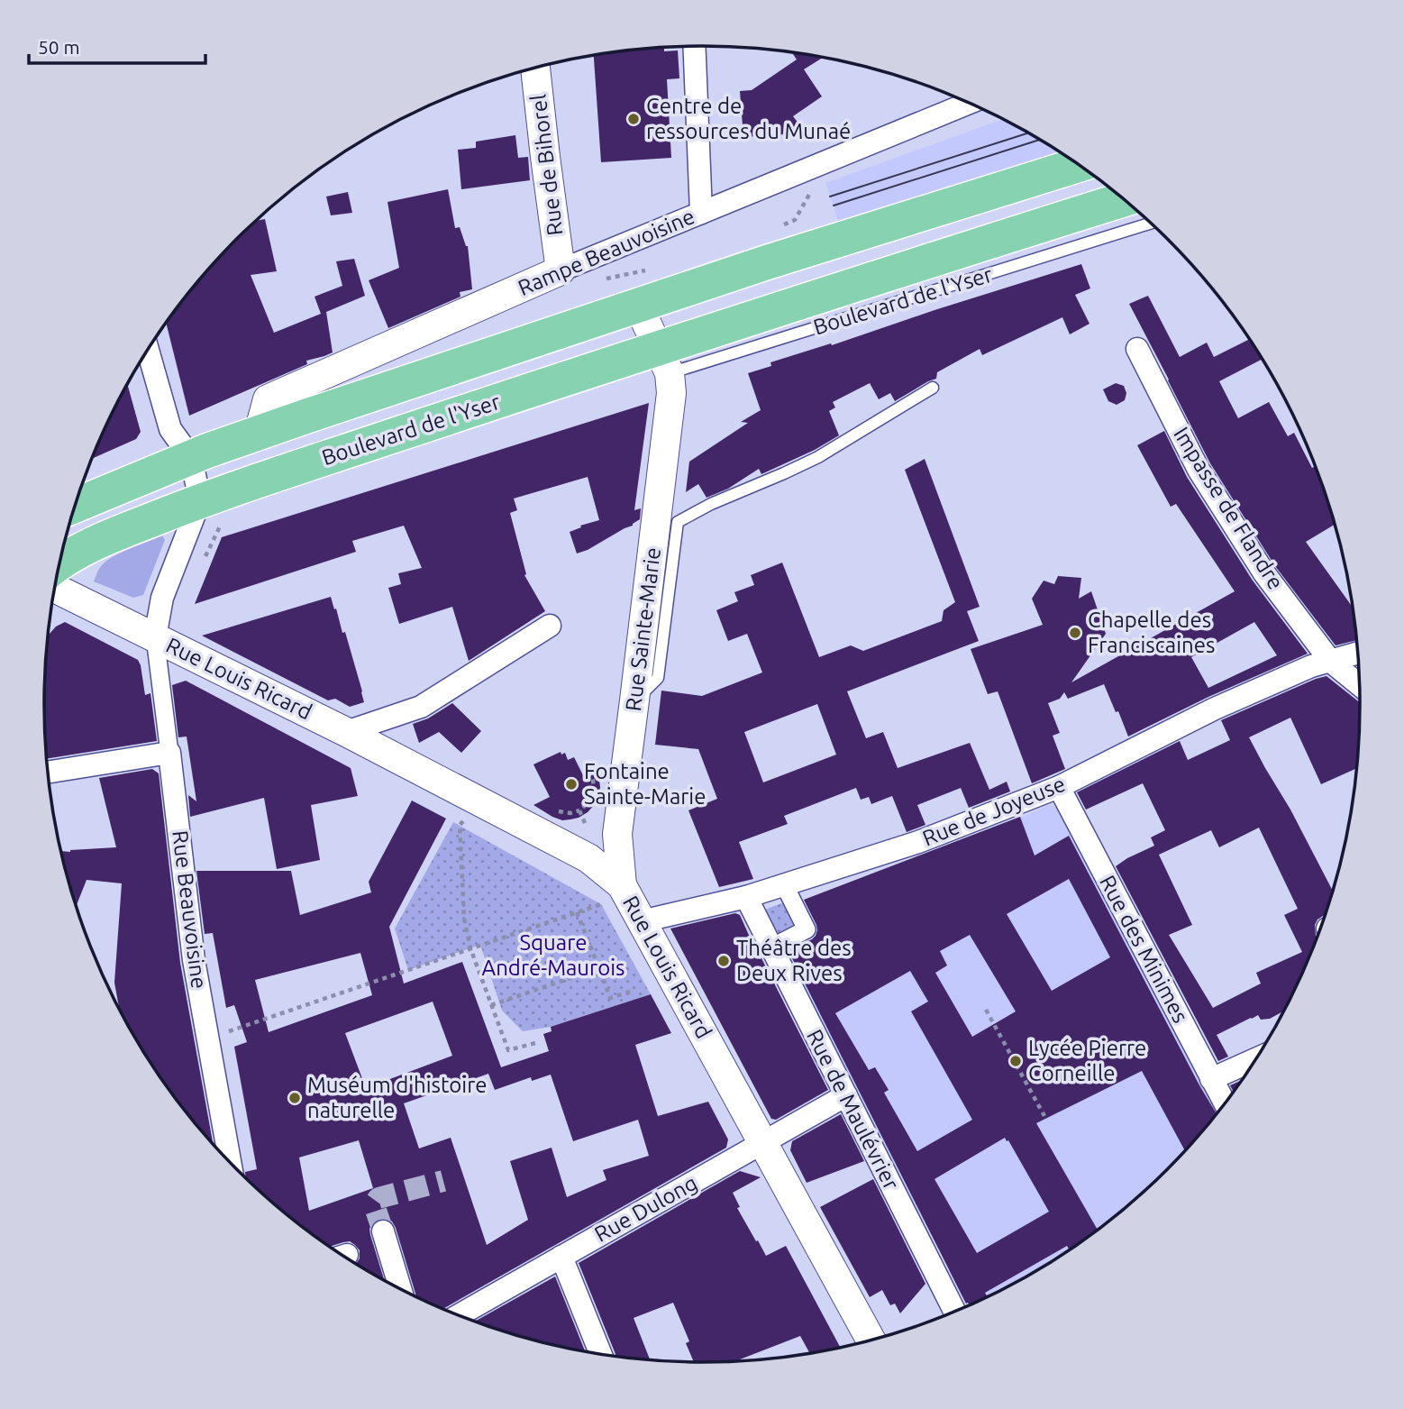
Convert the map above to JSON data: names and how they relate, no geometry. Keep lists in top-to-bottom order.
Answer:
{
  "streets": {
    "main road": ["Boulevard de l'Yser"],
    "street": [
      "Rue de Bihorel",
      "Rampe Beauvoisine",
      "Impasse de Flandre",
      "Rue Sainte-Marie",
      "Rue Louis Ricard",
      "Rue de Joyeuse",
      "Rue Beauvoisine",
      "Rue des Minimes",
      "Rue de Maulévrier",
      "Rue Dulong"
    ]
  },
  "crossings": [
    ["Rue de Bihorel", "Rampe Beauvoisine"],
    ["Rampe Beauvoisine", "Boulevard de l'Yser"],
    ["Boulevard de l'Yser", "Rue Sainte-Marie"],
    ["Impasse de Flandre", "Rue de Joyeuse"],
    ["Rue Sainte-Marie", "Rue Louis Ricard"],
    ["Rue Louis Ricard", "Rue de Joyeuse"],
    ["Rue Louis Ricard", "Rue Beauvoisine"],
    ["Rue Louis Ricard", "Rue Dulong"],
    ["Rue de Joyeuse", "Rue des Minimes"],
    ["Rue de Joyeuse", "Rue de Maulévrier"],
    ["Rue de Maulévrier", "Rue Dulong"]
  ],
  "parks": ["Square André-Maurois"],
  "places": [
    "Centre de ressources du Munaé",
    "Chapelle des Franciscaines",
    "Fontaine Sainte-Marie",
    "Théâtre des Deux Rives",
    "Lycée Pierre Corneille",
    "Muséum d'histoire naturelle"
  ],
  "scale_bar": "50 m"
}
